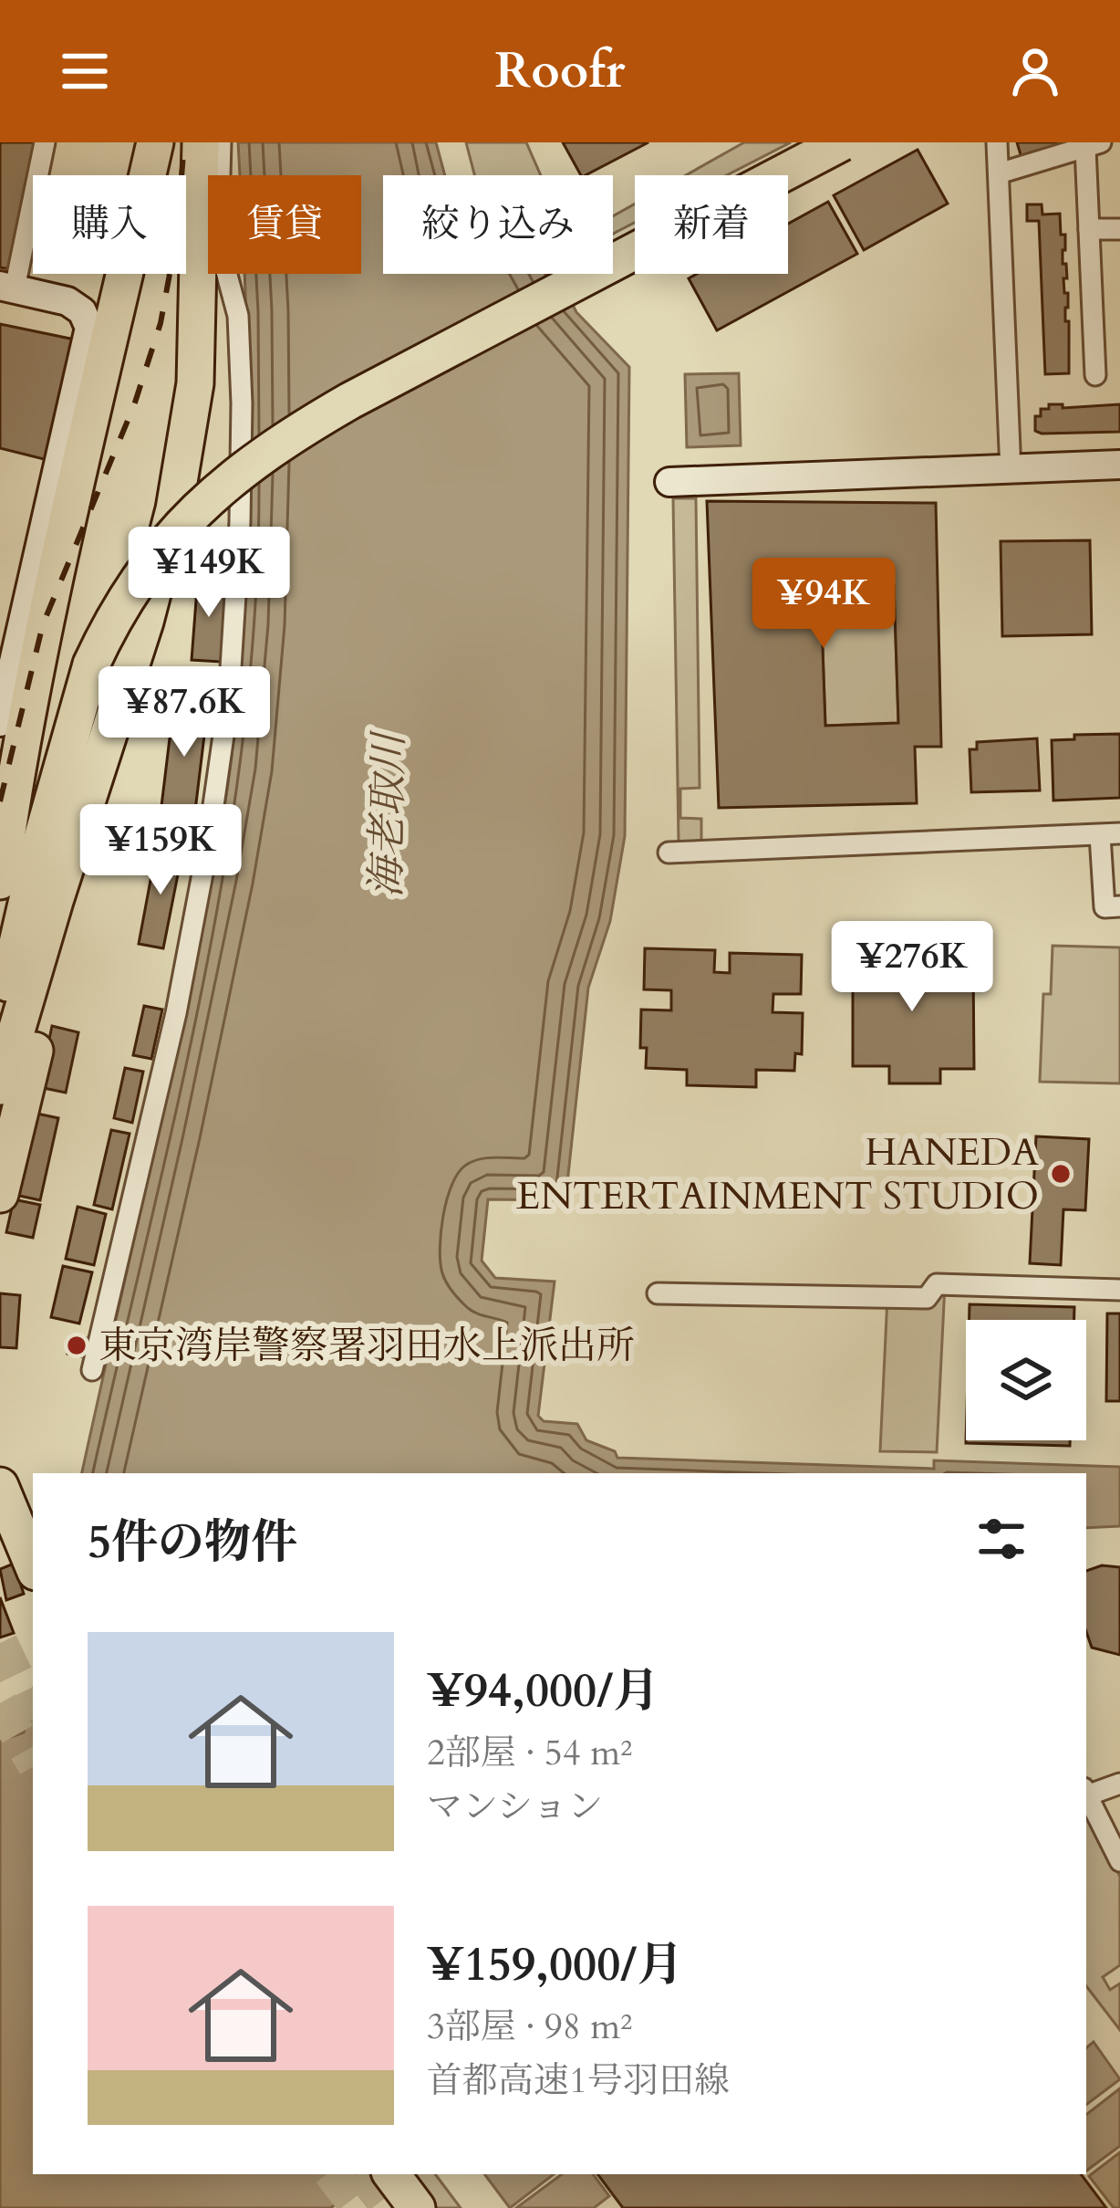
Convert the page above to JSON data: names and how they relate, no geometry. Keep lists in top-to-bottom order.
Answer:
{
  "water": ["海老取川"],
  "places": ["HANEDA ENTERTAINMENT STUDIO", "東京湾岸警察署羽田水上派出所"],
  "page": {
    "header": "Roofr",
    "chip": [
      "購入",
      "賃貸",
      "絞り込み",
      "新着"
    ],
    "price": [
      "¥149K",
      "¥94K",
      "¥87.6K",
      "¥159K",
      "¥276K"
    ],
    "heading": "5件の物件",
    "list": [
      {
        "name": "¥94,000/月",
        "note": "2部屋 · 54 m² · マンション"
      },
      {
        "name": "¥159,000/月",
        "note": "3部屋 · 98 m² · 首都高速1号羽田線"
      }
    ]
  }
}
